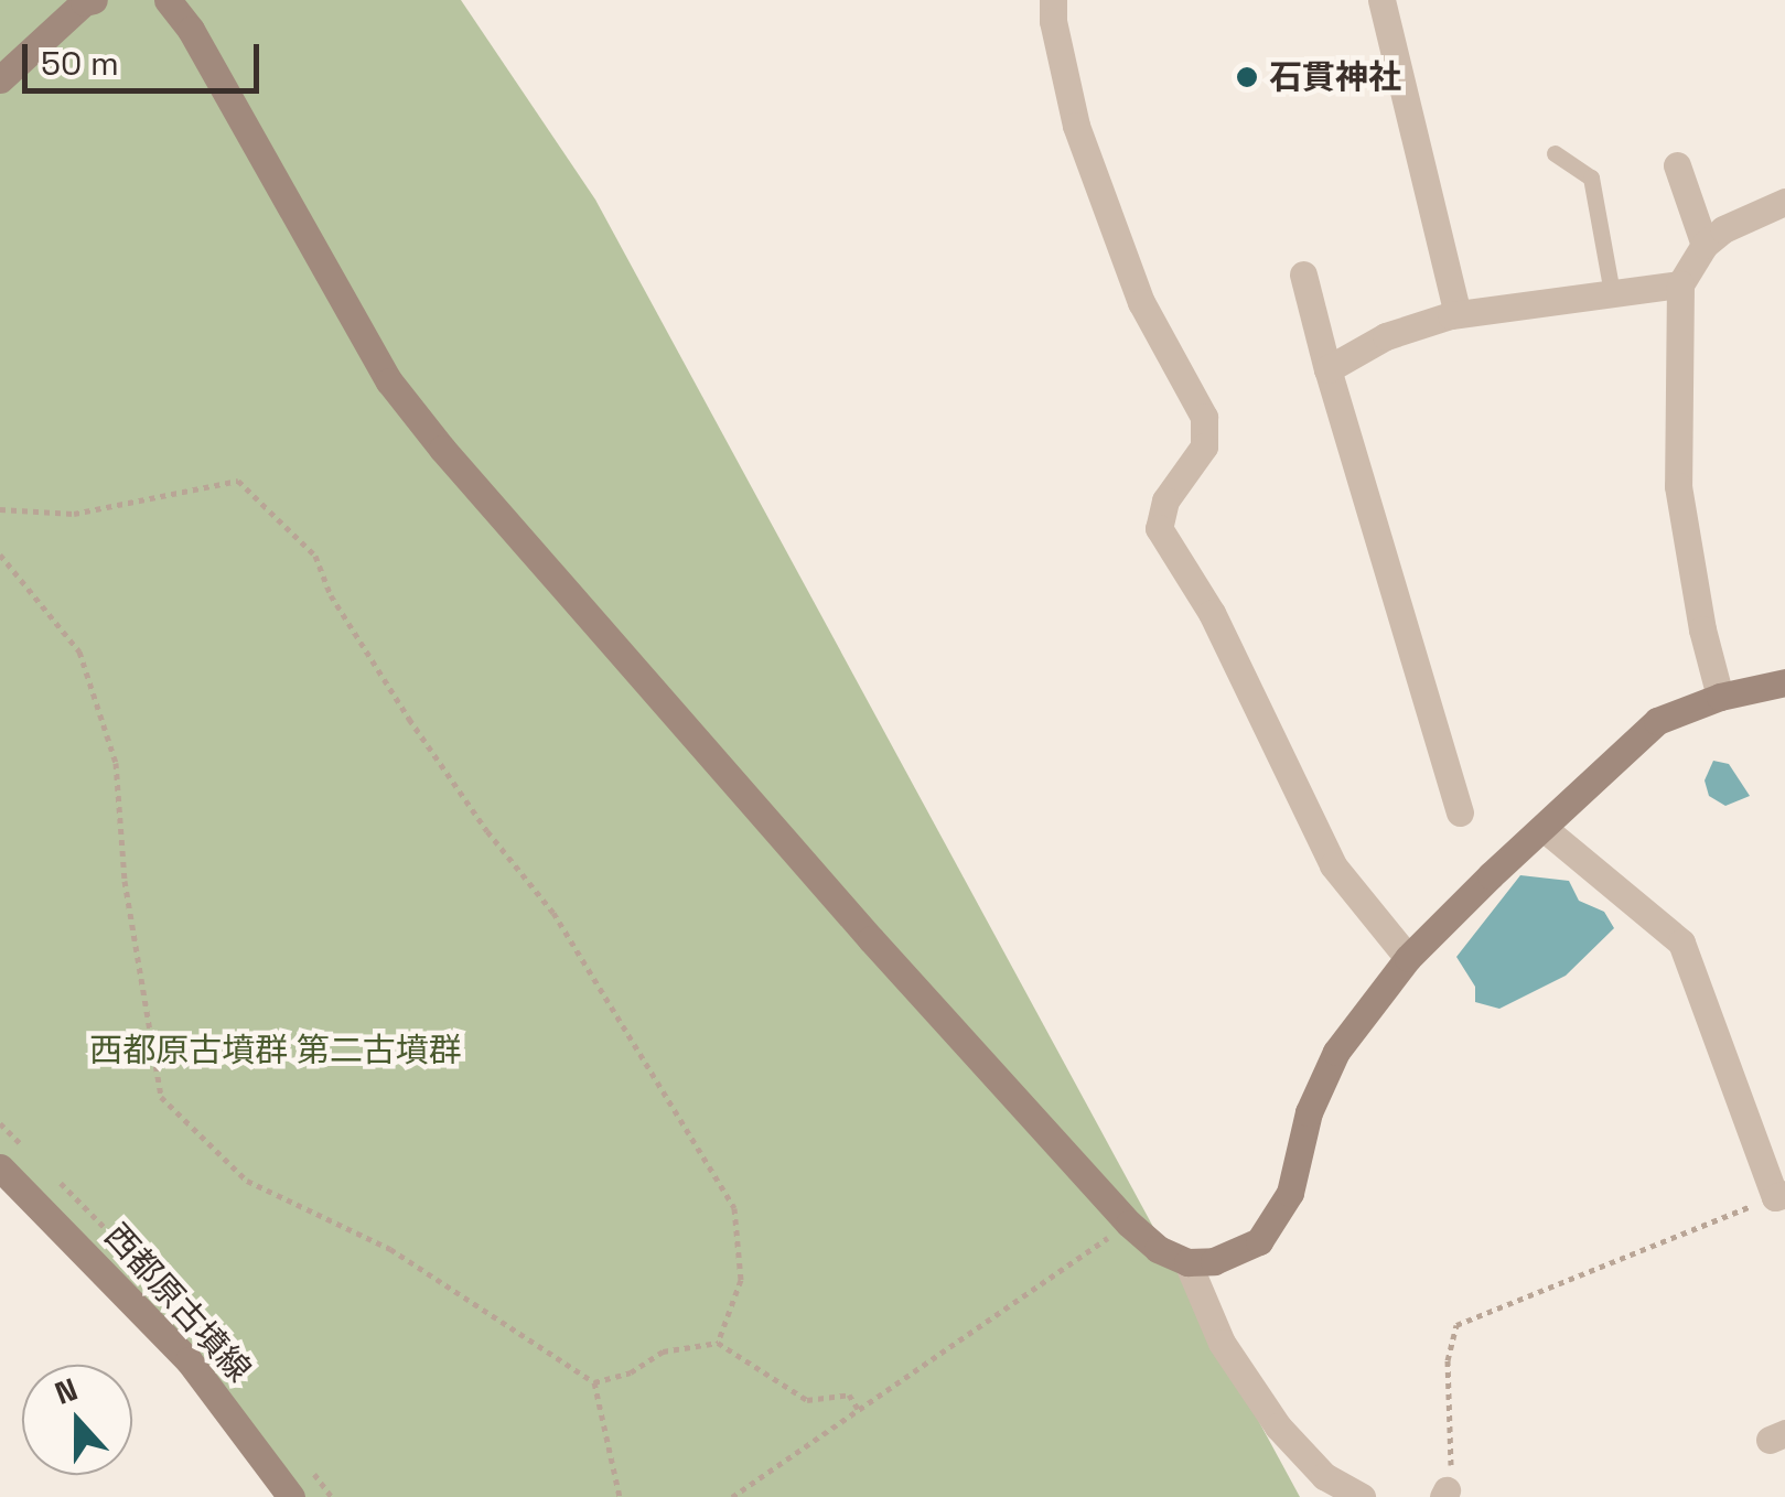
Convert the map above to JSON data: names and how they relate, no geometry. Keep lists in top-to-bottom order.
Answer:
{
  "streets": {
    "street": ["西都原古墳線"]
  },
  "parks": ["西都原古墳群 第二古墳群"],
  "places": ["石貫神社"],
  "scale_bar": "50 m",
  "north": "top"
}
